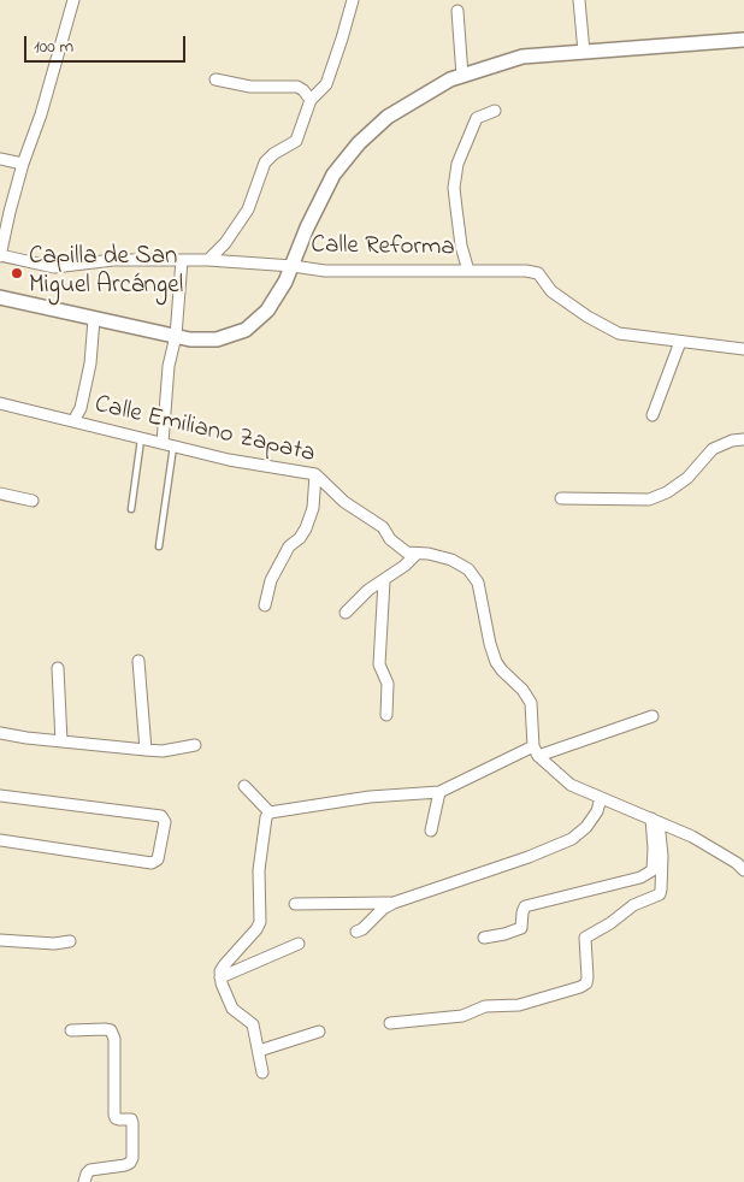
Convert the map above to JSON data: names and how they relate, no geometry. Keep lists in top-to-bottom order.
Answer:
{
  "streets": {
    "street": ["Calle Reforma", "Calle Emiliano Zapata"]
  },
  "places": ["Capilla de San Miguel Arcángel"],
  "scale_bar": "100 m"
}
